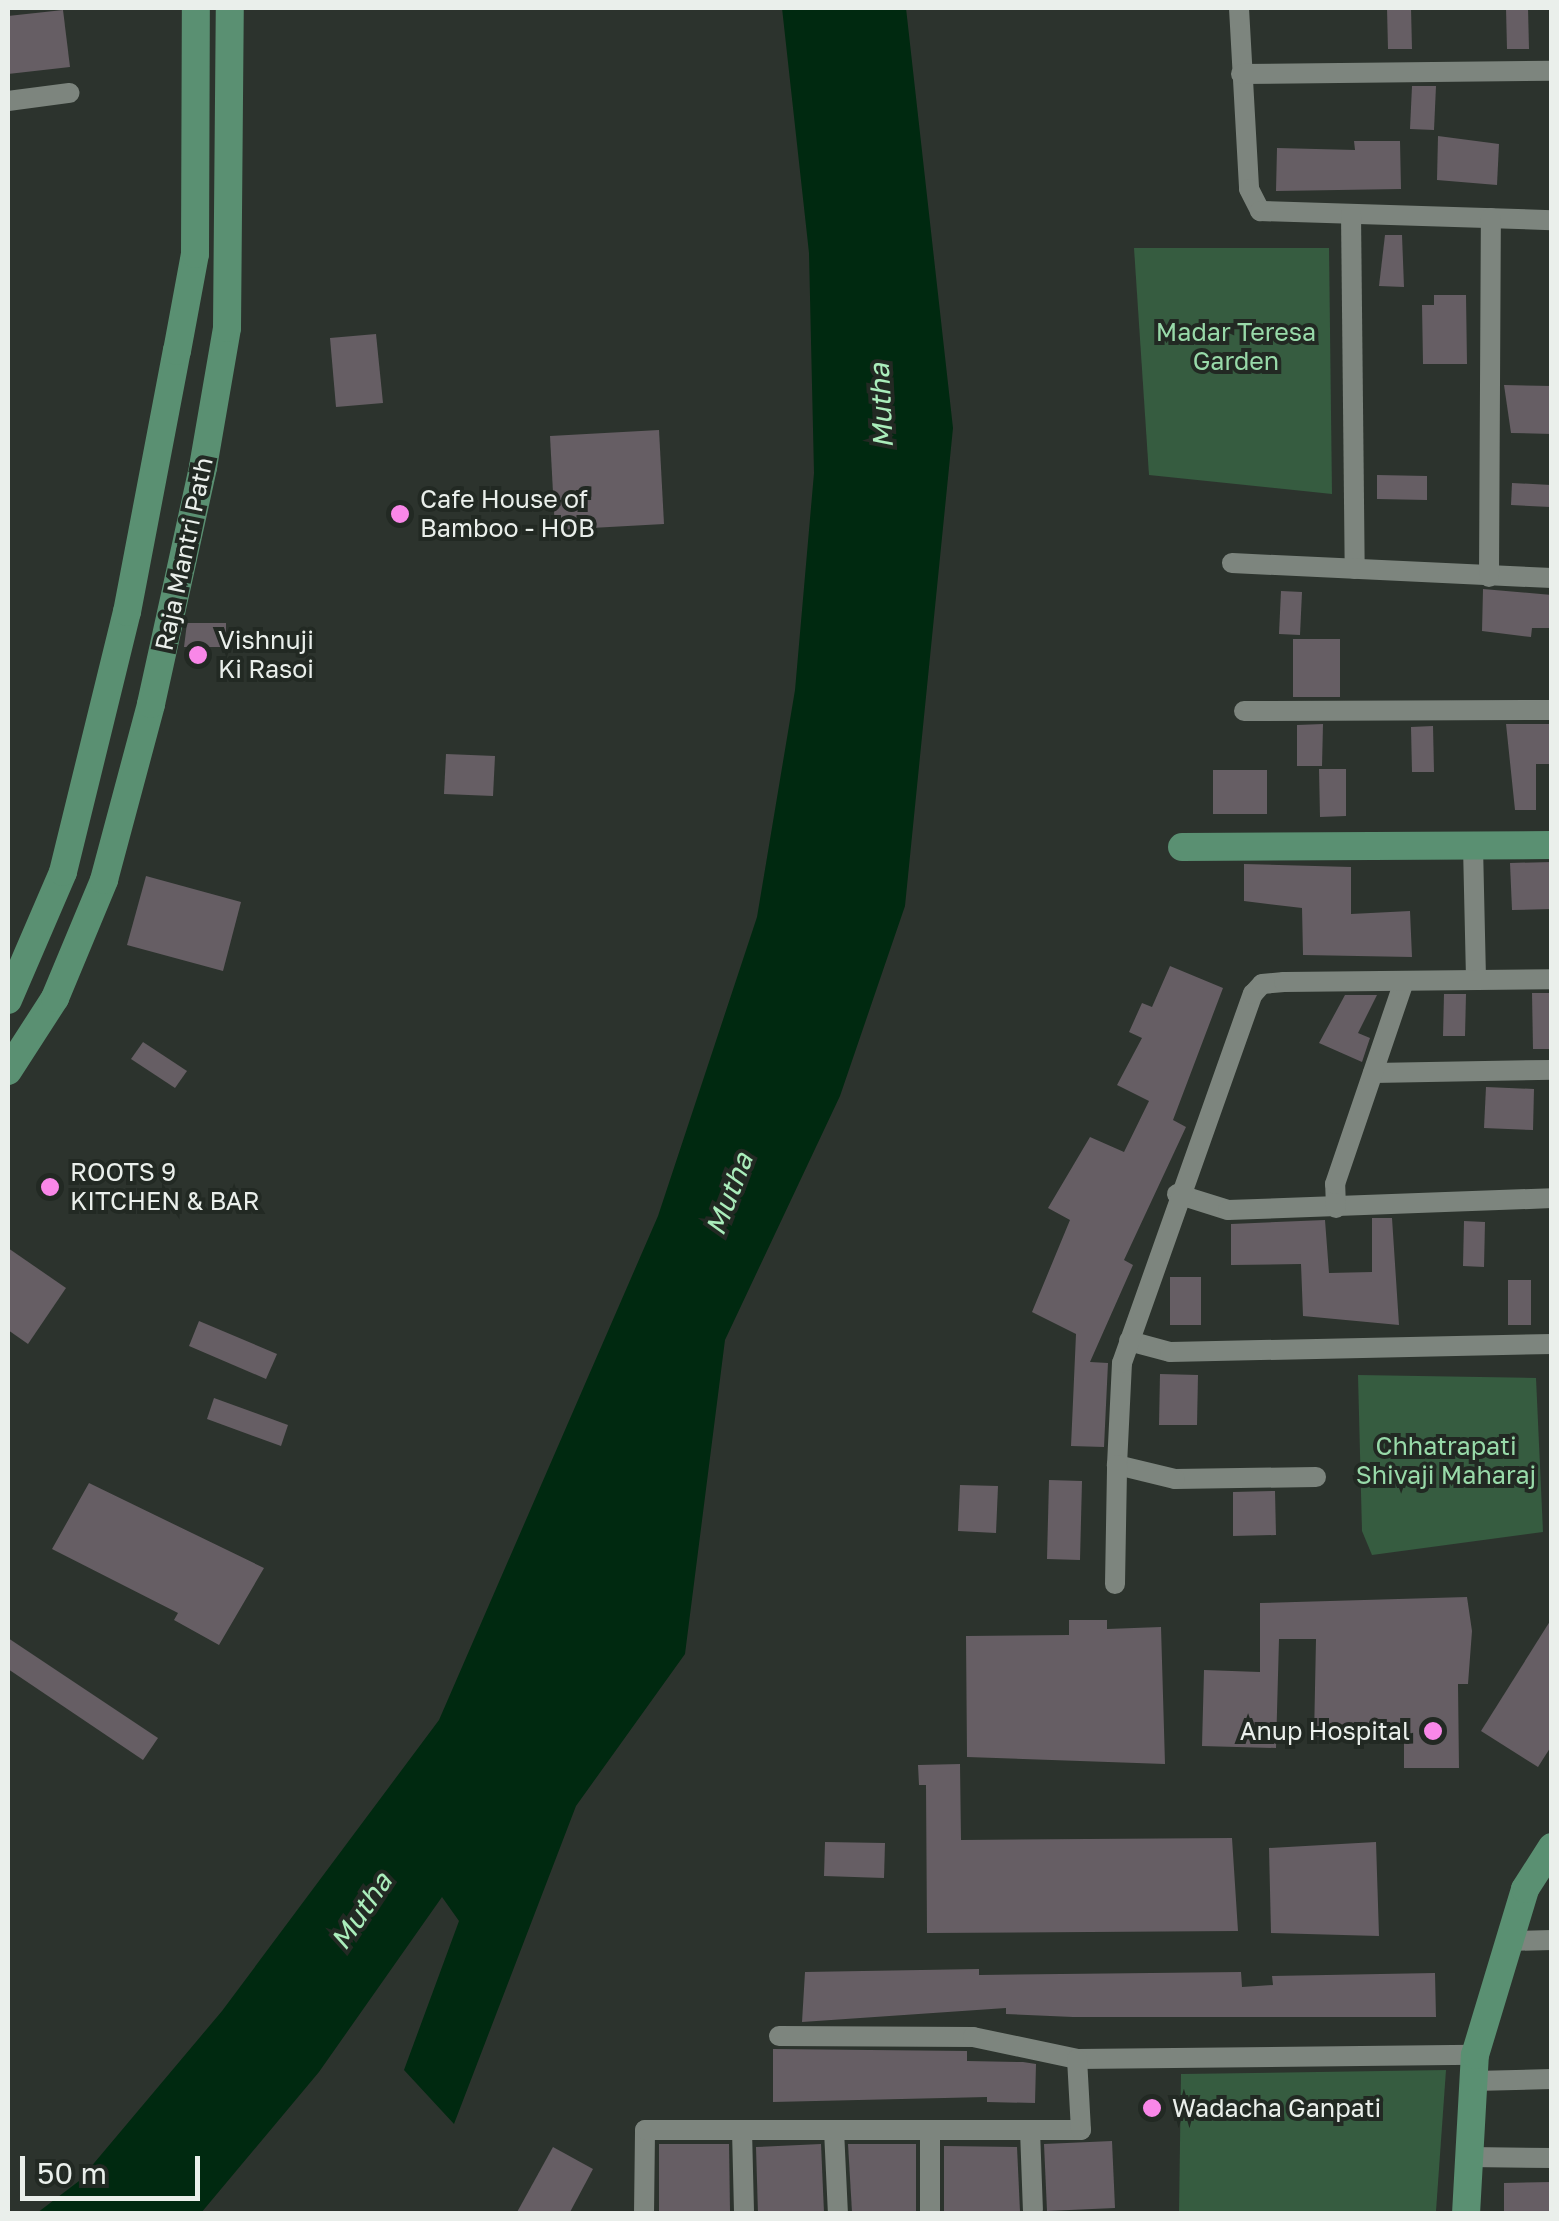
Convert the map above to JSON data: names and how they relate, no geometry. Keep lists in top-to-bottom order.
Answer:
{
  "streets": {
    "main road": ["Raja Mantri Path"]
  },
  "water": ["Mutha"],
  "parks": ["Madar Teresa Garden", "Chhatrapati Shivaji Maharaj"],
  "places": [
    "Cafe House of Bamboo - HOB",
    "Vishnuji Ki Rasoi",
    "ROOTS 9 KITCHEN & BAR",
    "Anup Hospital",
    "Wadacha Ganpati"
  ],
  "scale_bar": "50 m"
}
